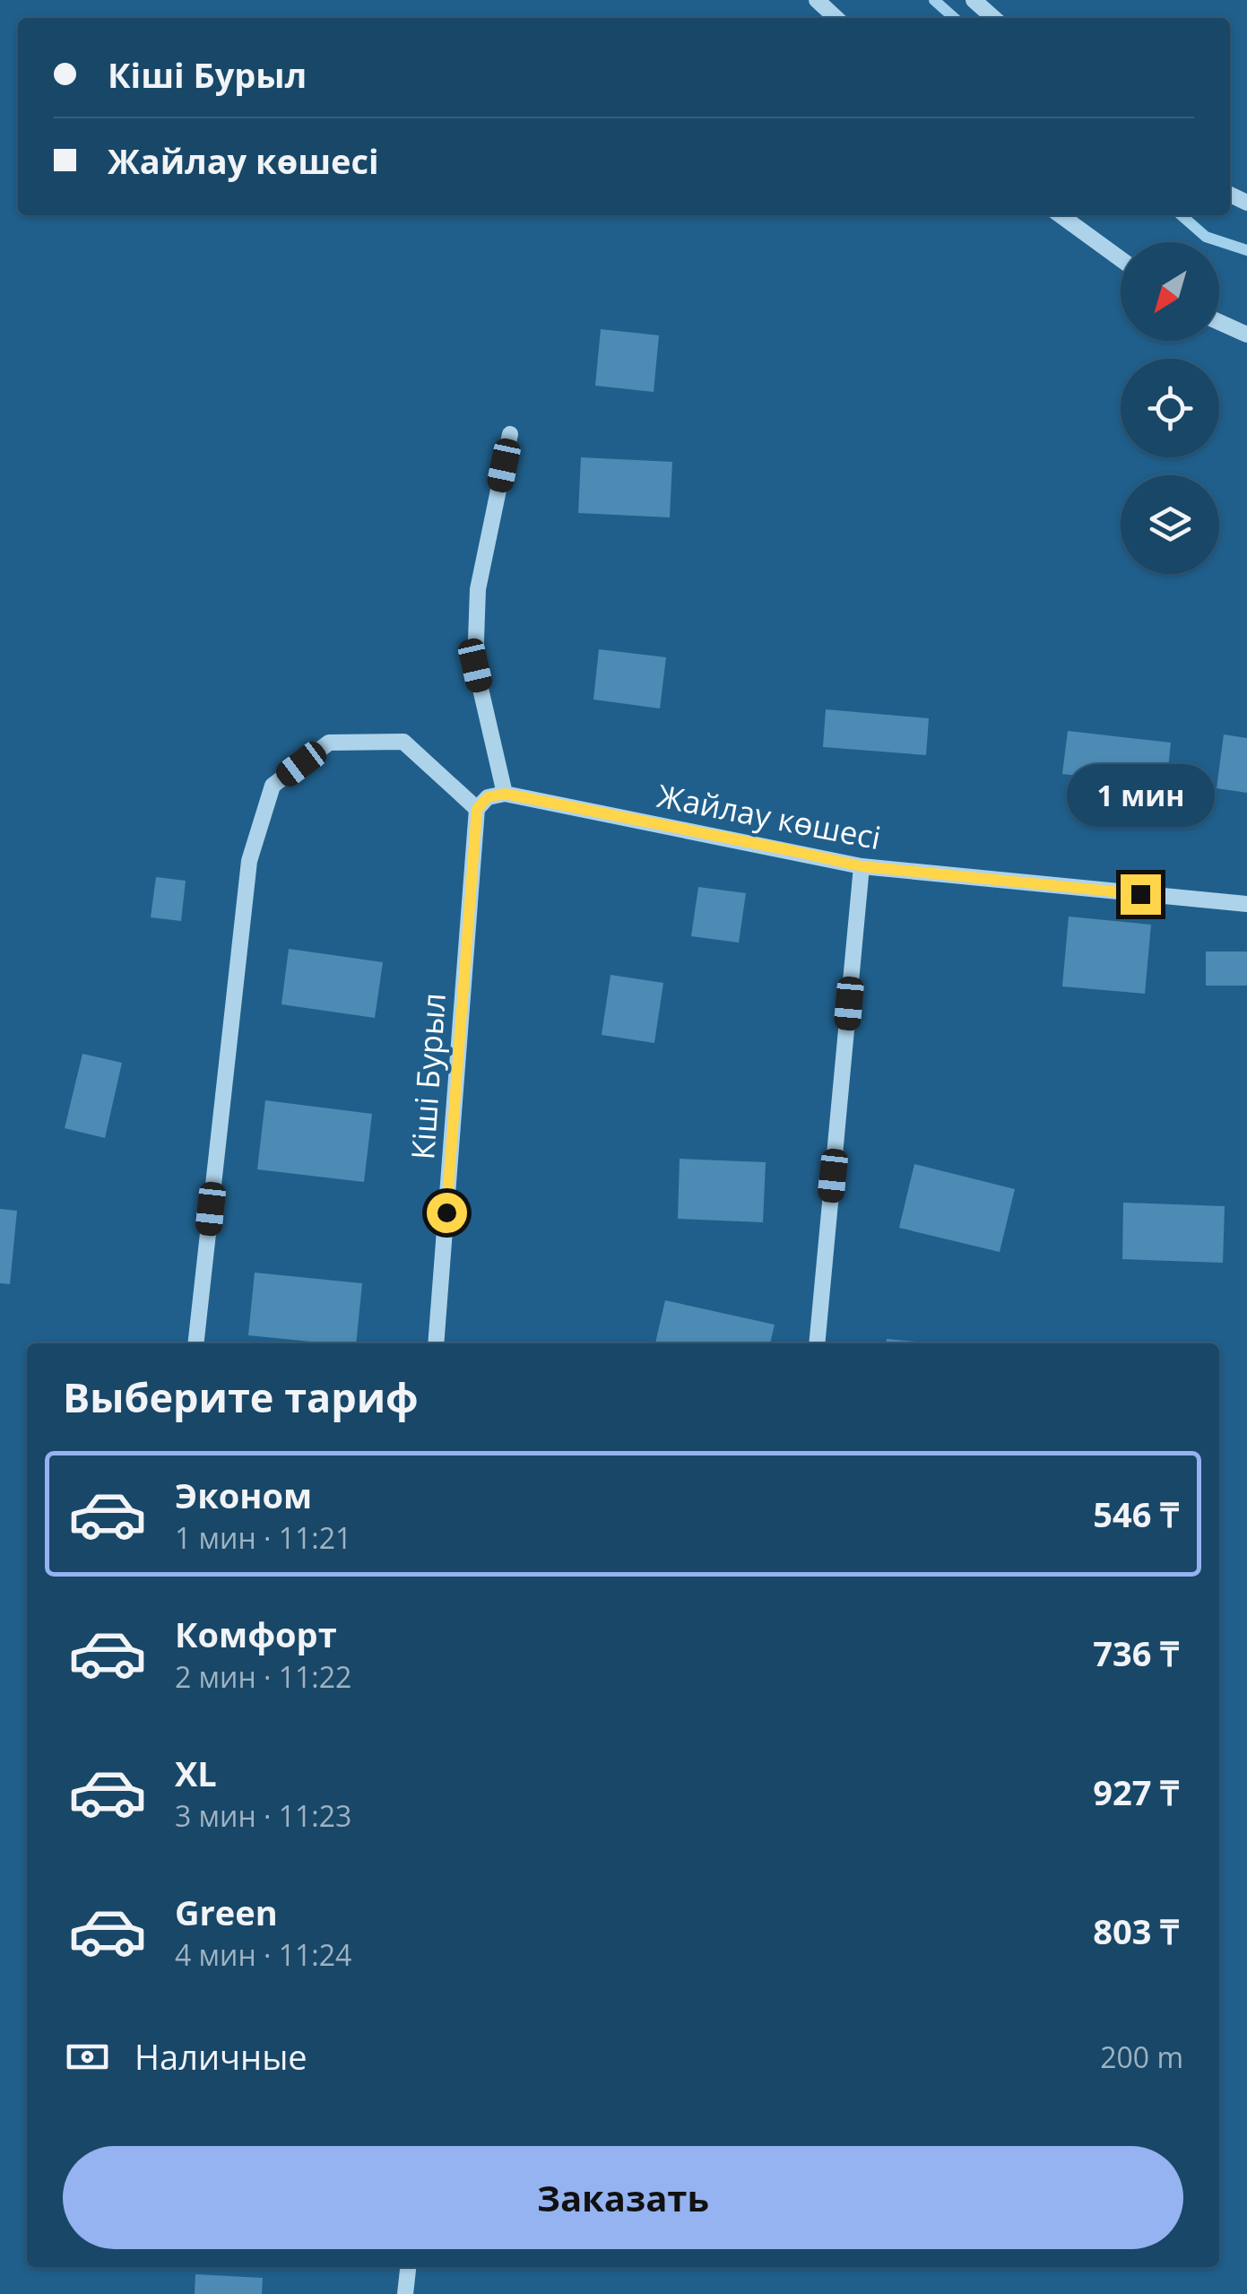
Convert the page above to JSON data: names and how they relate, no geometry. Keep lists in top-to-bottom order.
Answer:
{
  "streets": {
    "street": ["Жайлау көшесі", "Кіші Бурыл"]
  },
  "north": "bottom left",
  "page": {
    "banner": ["Кіші Бурыл", "Жайлау көшесі"],
    "bubble": "1 мин",
    "heading": "Выберите тариф",
    "list": [
      {
        "name": "Эконом",
        "note": "1 мин · 11:21",
        "value": "546 ₸"
      },
      {
        "name": "Комфорт",
        "note": "2 мин · 11:22",
        "value": "736 ₸"
      },
      {
        "name": "XL",
        "note": "3 мин · 11:23",
        "value": "927 ₸"
      },
      {
        "name": "Green",
        "note": "4 мин · 11:24",
        "value": "803 ₸"
      }
    ],
    "pay": ["Наличные", "200 m"],
    "buttons": "Заказать"
  }
}
